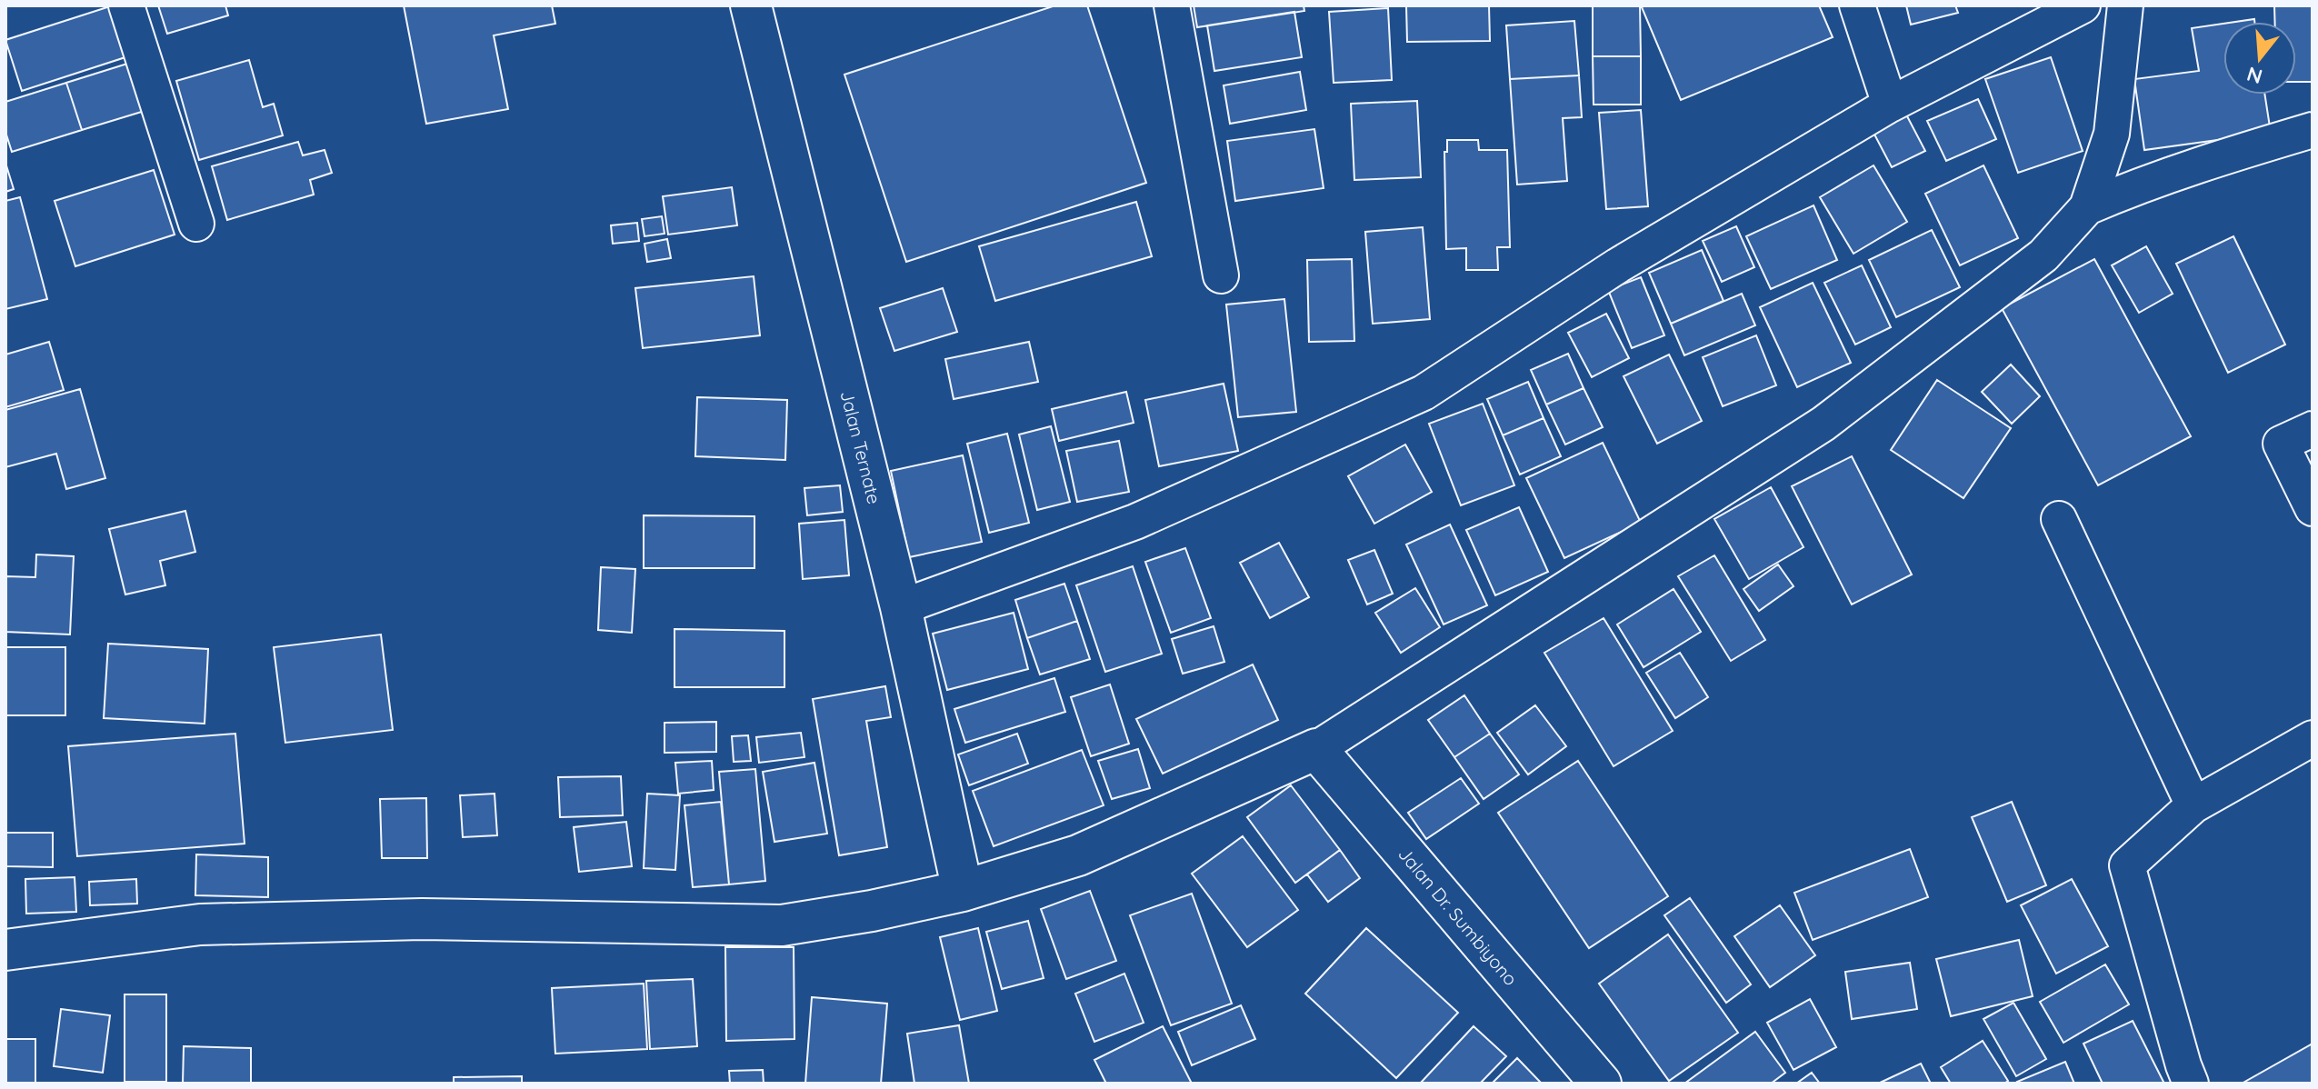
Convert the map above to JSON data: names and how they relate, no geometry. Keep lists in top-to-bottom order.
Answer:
{
  "streets": {
    "street": ["Jalan Ternate", "Jalan Dr. Sumbiyono"]
  },
  "north": "bottom"
}
